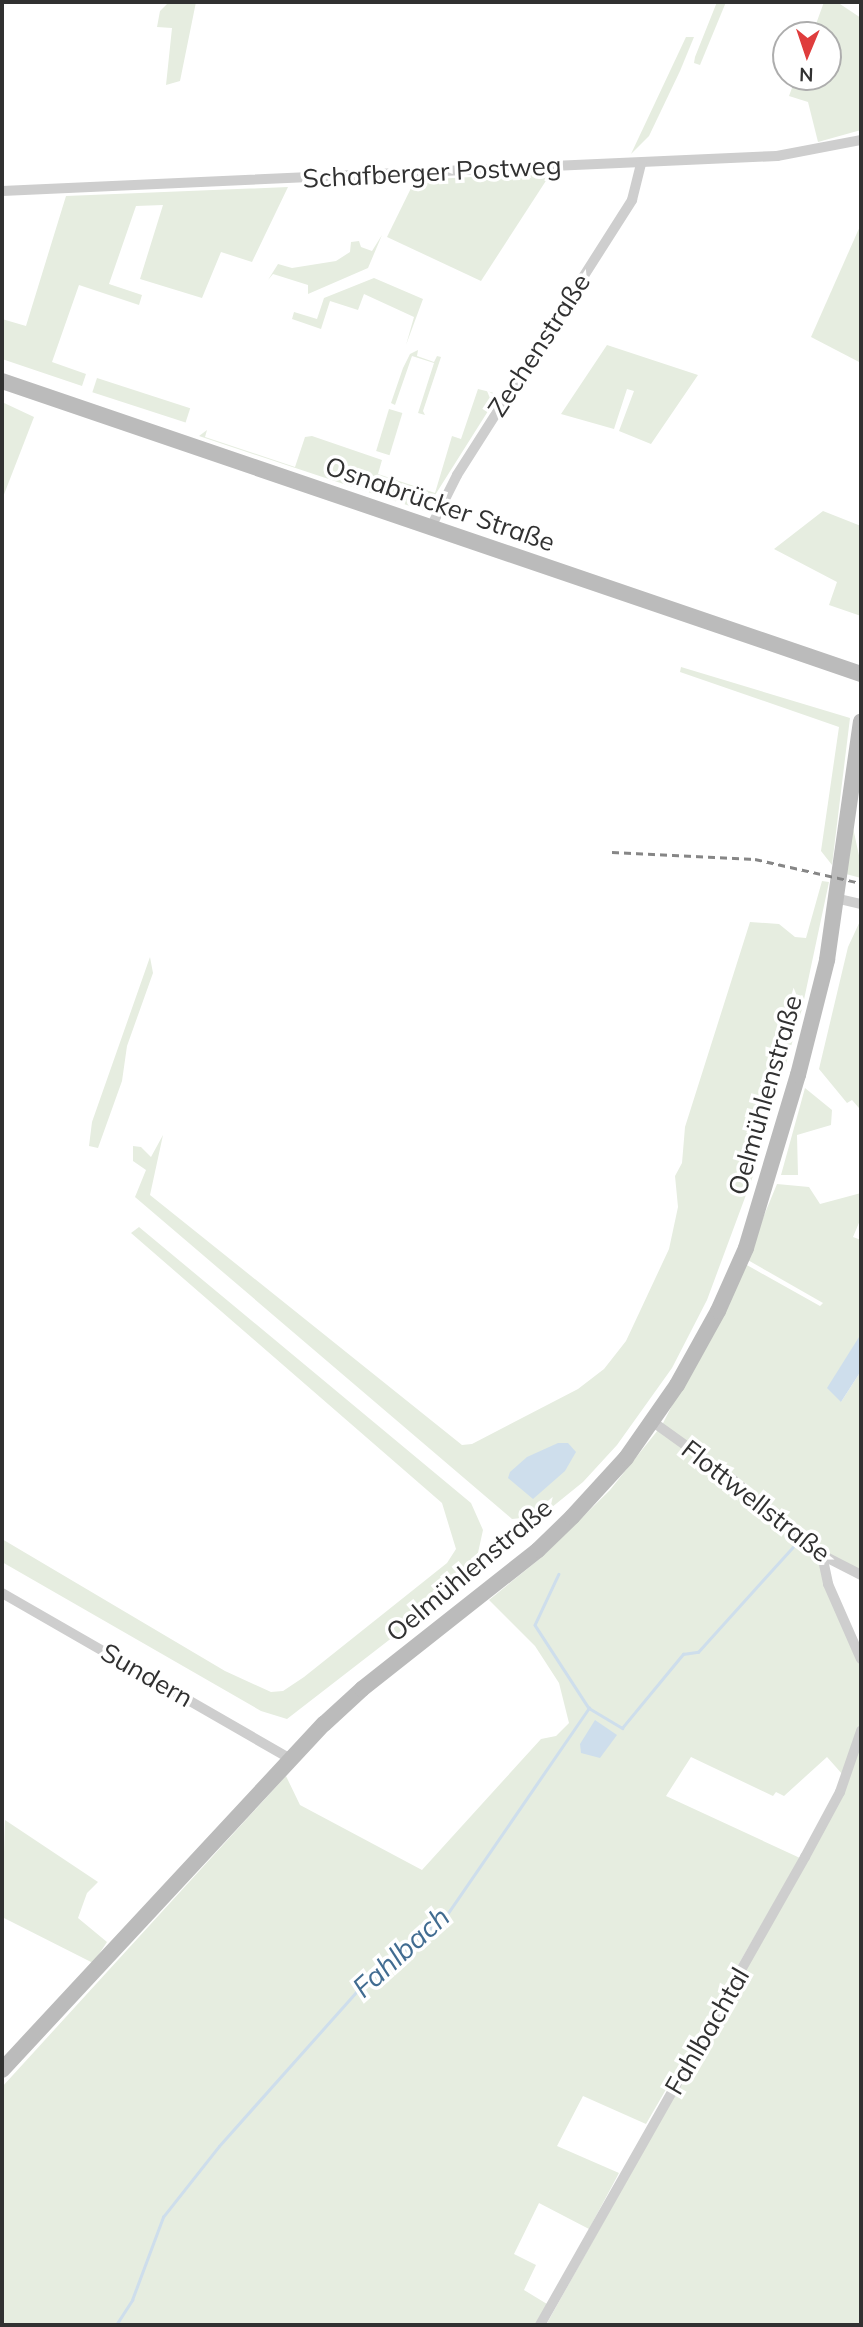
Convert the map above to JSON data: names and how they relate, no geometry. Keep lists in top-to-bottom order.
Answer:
{
  "streets": {
    "street": [
      "Schafberger Postweg",
      "Zechenstraße",
      "Osnabrücker Straße",
      "Oelmühlenstraße",
      "Flottwellstraße",
      "Sundern",
      "Fahlbachtal"
    ]
  },
  "crossings": [
    ["Schafberger Postweg", "Zechenstraße"],
    ["Zechenstraße", "Osnabrücker Straße"],
    ["Oelmühlenstraße", "Flottwellstraße"],
    ["Oelmühlenstraße", "Sundern"]
  ],
  "water": ["Fahlbach"],
  "north": "bottom"
}
